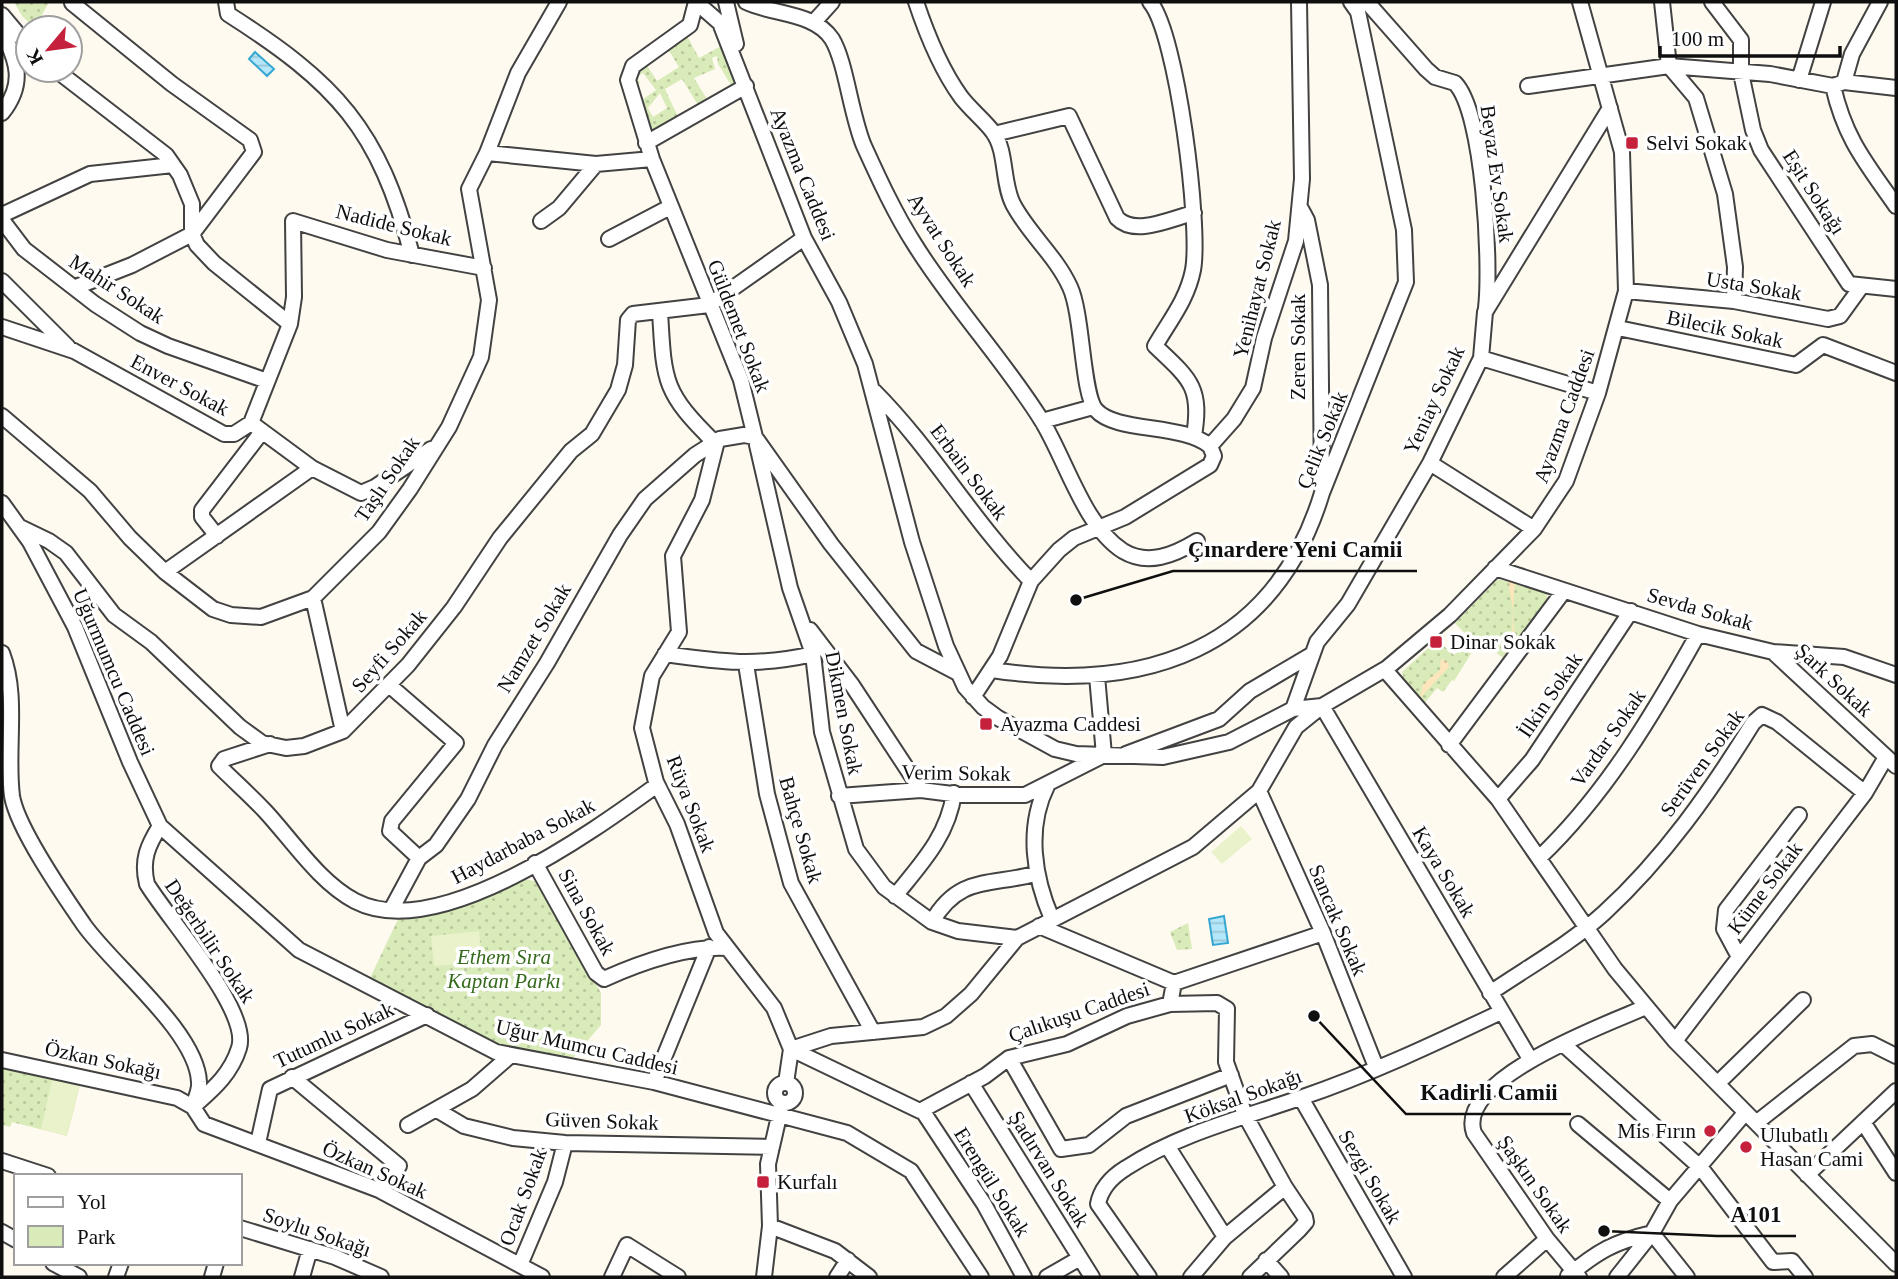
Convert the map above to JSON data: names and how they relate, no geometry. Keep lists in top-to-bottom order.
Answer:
{
  "streets": {
    "street": [
      "Ayazma Caddesi",
      "Beyaz Ev Sokak",
      "Eşit Sokağı",
      "Nadide Sokak",
      "Ayvat Sokak",
      "Usta Sokak",
      "Mahir Sokak",
      "Yenihayat Sokak",
      "Güldemet Sokak",
      "Bilecik Sokak",
      "Zeren Sokak",
      "Enver Sokak",
      "Yeniay Sokak",
      "Çelik Sokak",
      "Erbain Sokak",
      "Taşlı Sokak",
      "Sevda Sokak",
      "Namzet Sokak",
      "Seyfi Sokak",
      "Uğurmumcu Caddesi",
      "Şark Sokak",
      "İlkin Sokak",
      "Dikmen Sokak",
      "Vardar Sokak",
      "Serüven Sokak",
      "Verim Sokak",
      "Rüya Sokak",
      "Bahçe Sokak",
      "Haydarbaba Sokak",
      "Kaya Sokak",
      "Küme Sokak",
      "Sina Sokak",
      "Sancak Sokak",
      "Değerbilir Sokak",
      "Çalıkuşu Caddesi",
      "Tutumlu Sokak",
      "Uğur Mumcu Caddesi",
      "Özkan Sokağı",
      "Köksal Sokağı",
      "Güven Sokak",
      "Şadırvan Sokak",
      "Özkan Sokak",
      "Sezgi Sokak",
      "Erengül Sokak",
      "Şaşkın Sokak",
      "Ocak Sokak",
      "Soylu Sokağı"
    ]
  },
  "crossings": [
    ["Ayazma Caddesi", "Usta Sokak"],
    ["Ayazma Caddesi", "Güldemet Sokak"],
    ["Ayazma Caddesi", "Bilecik Sokak"],
    ["Ayazma Caddesi", "Yeniay Sokak"],
    ["Ayazma Caddesi", "Erbain Sokak"],
    ["Ayazma Caddesi", "Sevda Sokak"],
    ["Ayazma Caddesi", "Verim Sokak"],
    ["Ayazma Caddesi", "Kaya Sokak"],
    ["Beyaz Ev Sokak", "Yeniay Sokak"],
    ["Eşit Sokağı", "Usta Sokak"],
    ["Nadide Sokak", "Taşlı Sokak"],
    ["Ayvat Sokak", "Yenihayat Sokak"],
    ["Yenihayat Sokak", "Zeren Sokak"],
    ["Güldemet Sokak", "Namzet Sokak"],
    ["Güldemet Sokak", "Seyfi Sokak"],
    ["Güldemet Sokak", "Dikmen Sokak"],
    ["Zeren Sokak", "Çelik Sokak"],
    ["Sevda Sokak", "Şark Sokak"],
    ["Sevda Sokak", "İlkin Sokak"],
    ["Sevda Sokak", "Vardar Sokak"],
    ["Namzet Sokak", "Dikmen Sokak"],
    ["Namzet Sokak", "Rüya Sokak"],
    ["Namzet Sokak", "Haydarbaba Sokak"],
    ["Seyfi Sokak", "Uğurmumcu Caddesi"],
    ["Seyfi Sokak", "Haydarbaba Sokak"],
    ["Uğurmumcu Caddesi", "Değerbilir Sokak"],
    ["Uğurmumcu Caddesi", "Uğur Mumcu Caddesi"],
    ["Şark Sokak", "Küme Sokak"],
    ["Dikmen Sokak", "Verim Sokak"],
    ["Serüven Sokak", "Küme Sokak"],
    ["Rüya Sokak", "Haydarbaba Sokak"],
    ["Rüya Sokak", "Sina Sokak"],
    ["Haydarbaba Sokak", "Sina Sokak"],
    ["Kaya Sokak", "Köksal Sokağı"],
    ["Kaya Sokak", "Şaşkın Sokak"],
    ["Sancak Sokak", "Köksal Sokağı"],
    ["Değerbilir Sokak", "Uğur Mumcu Caddesi"],
    ["Değerbilir Sokak", "Özkan Sokağı"],
    ["Değerbilir Sokak", "Özkan Sokak"],
    ["Çalıkuşu Caddesi", "Şadırvan Sokak"],
    ["Çalıkuşu Caddesi", "Erengül Sokak"],
    ["Tutumlu Sokak", "Uğur Mumcu Caddesi"],
    ["Tutumlu Sokak", "Özkan Sokak"],
    ["Özkan Sokağı", "Özkan Sokak"],
    ["Köksal Sokağı", "Sezgi Sokak"],
    ["Güven Sokak", "Ocak Sokak"],
    ["Özkan Sokak", "Ocak Sokak"]
  ],
  "parks": ["Ethem Sıra Kaptan Parkı"],
  "places": {
    "transit": [
      "Selvi Sokak",
      "Dinar Sokak",
      "Ayazma Caddesi",
      "Kurfalı"
    ],
    "other": [
      "Çınardere Yeni Camii",
      "Kadirli Camii",
      "Mis Fırın",
      "Ulubatlı Hasan Cami",
      "A101"
    ]
  },
  "legend": ["Yol", "Park"],
  "scale_bar": "100 m",
  "north": "bottom left"
}
